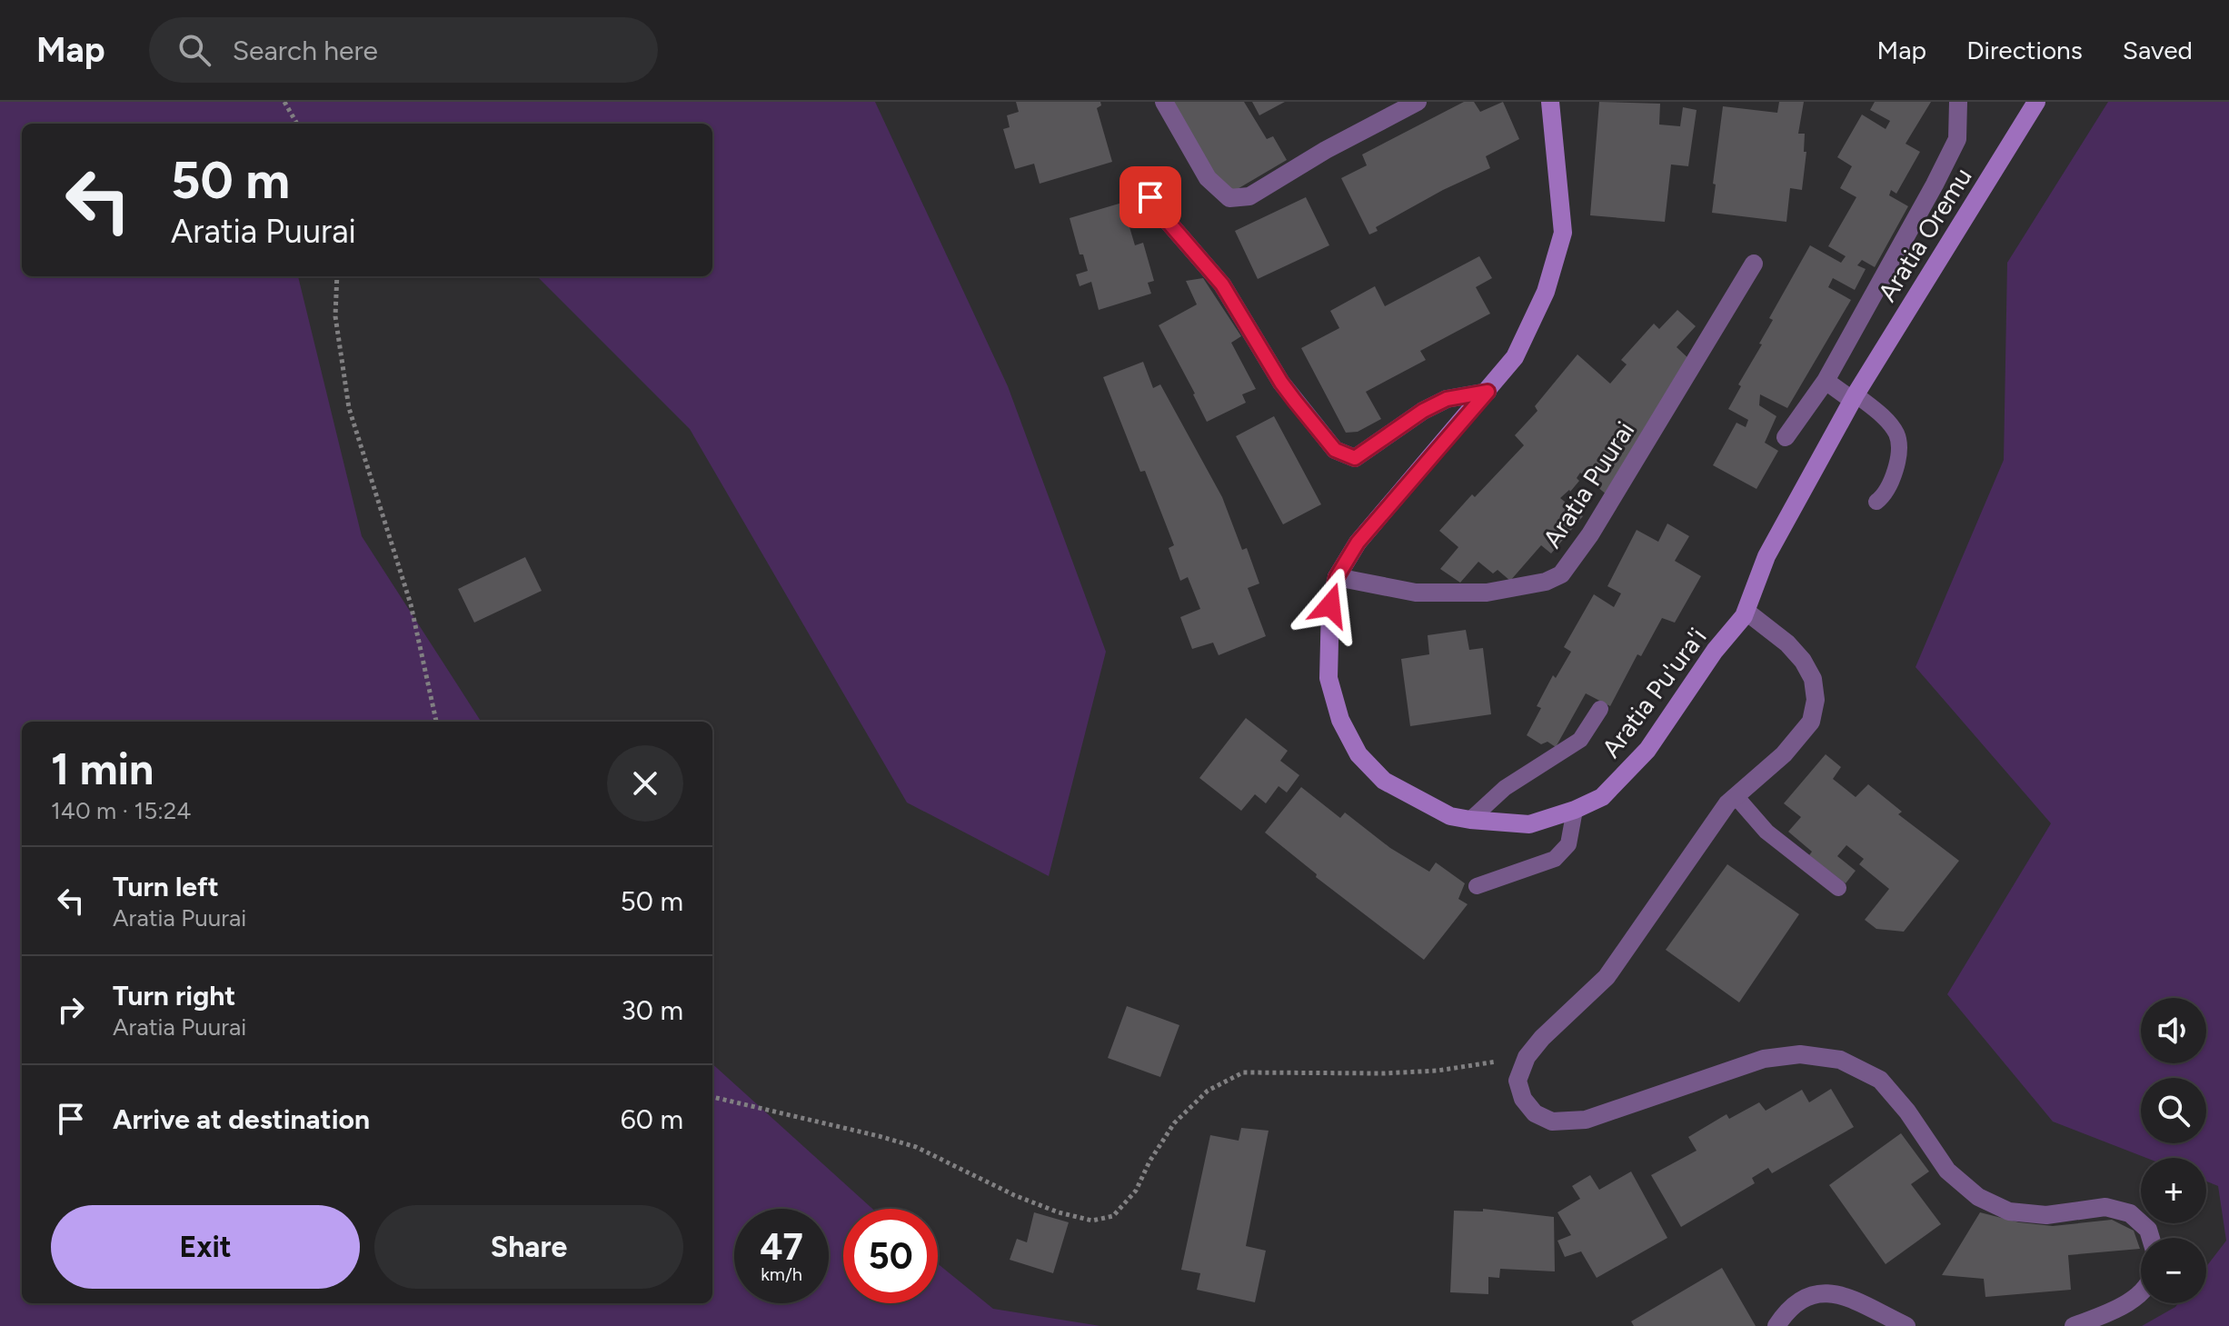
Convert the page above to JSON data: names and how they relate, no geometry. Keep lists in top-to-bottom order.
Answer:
{
  "streets": {
    "main road": ["Aratia Oremu", "Aratia Pu'ura'i"],
    "street": ["Aratia Puurai"]
  },
  "crossings": [
    ["Aratia Oremu", "Aratia Pu'ura'i"],
    ["Aratia Puurai", "Aratia Pu'ura'i"]
  ],
  "page": {
    "header": "Map",
    "search": "Search here",
    "nav": ["Map", "Directions", "Saved"],
    "turn": ["50 m", "Aratia Puurai"],
    "heading": ["1 min", "140 m · 15:24"],
    "list": [
      {
        "name": "Turn left",
        "note": "Aratia Puurai",
        "value": "50 m"
      },
      {
        "name": "Turn right",
        "note": "Aratia Puurai",
        "value": "30 m"
      },
      {
        "name": "Arrive at destination",
        "value": "60 m"
      }
    ],
    "map_buttons": ["+", "−"],
    "buttons": ["Exit", "Share"],
    "speed": "47 km/h",
    "limit": "50"
  }
}
